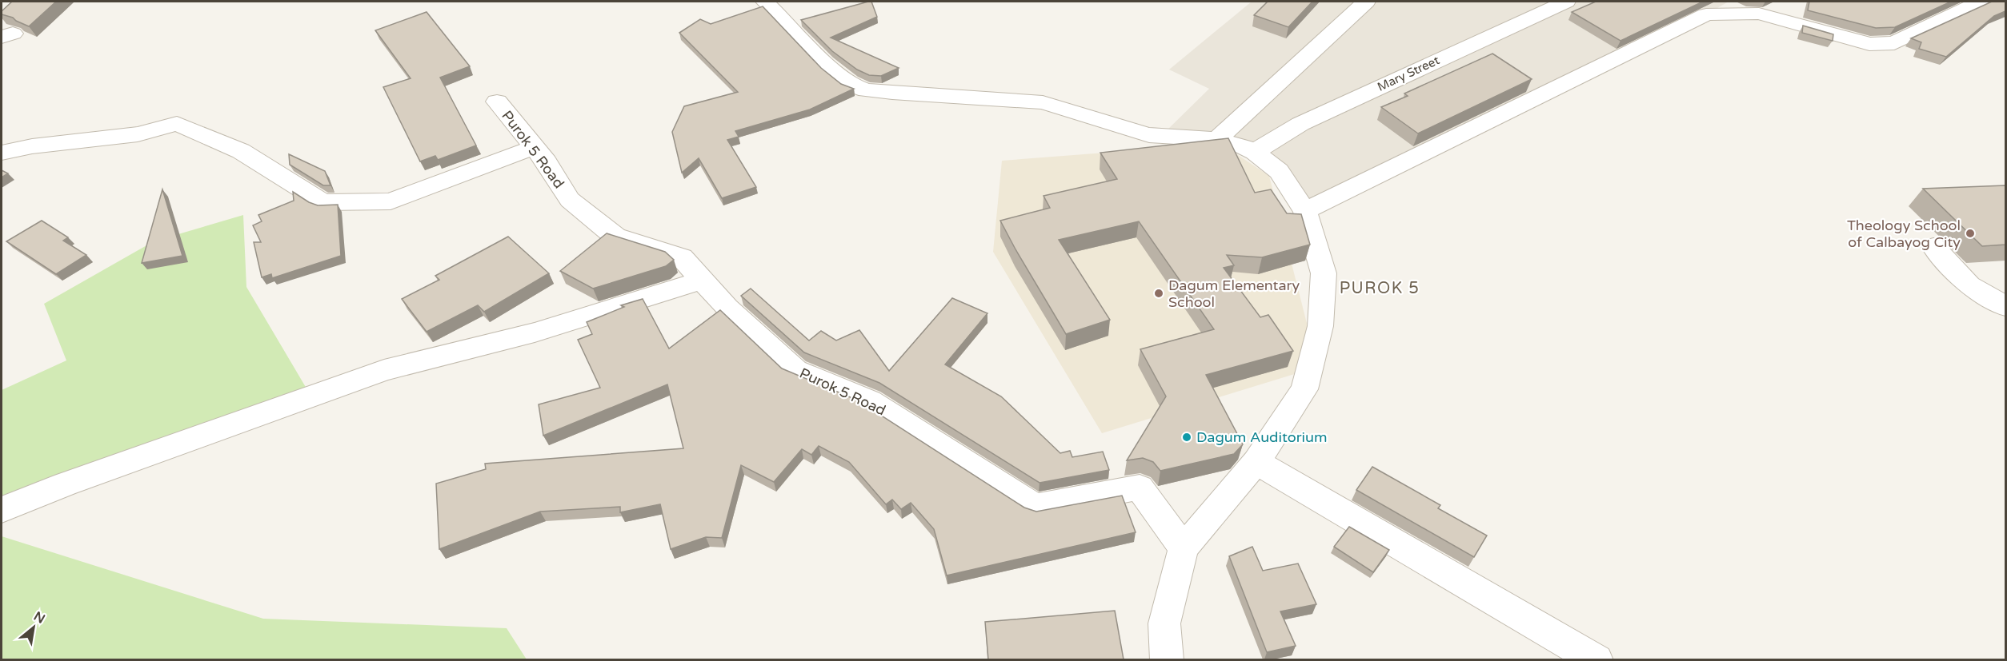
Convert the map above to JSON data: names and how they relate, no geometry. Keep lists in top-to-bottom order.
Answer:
{
  "streets": {
    "street": ["Mary Street", "Purok 5 Road"]
  },
  "districts": ["PUROK 5"],
  "places": ["Theology School of Calbayog City", "Dagum Elementary School", "Dagum Auditorium"],
  "north": "top right"
}
